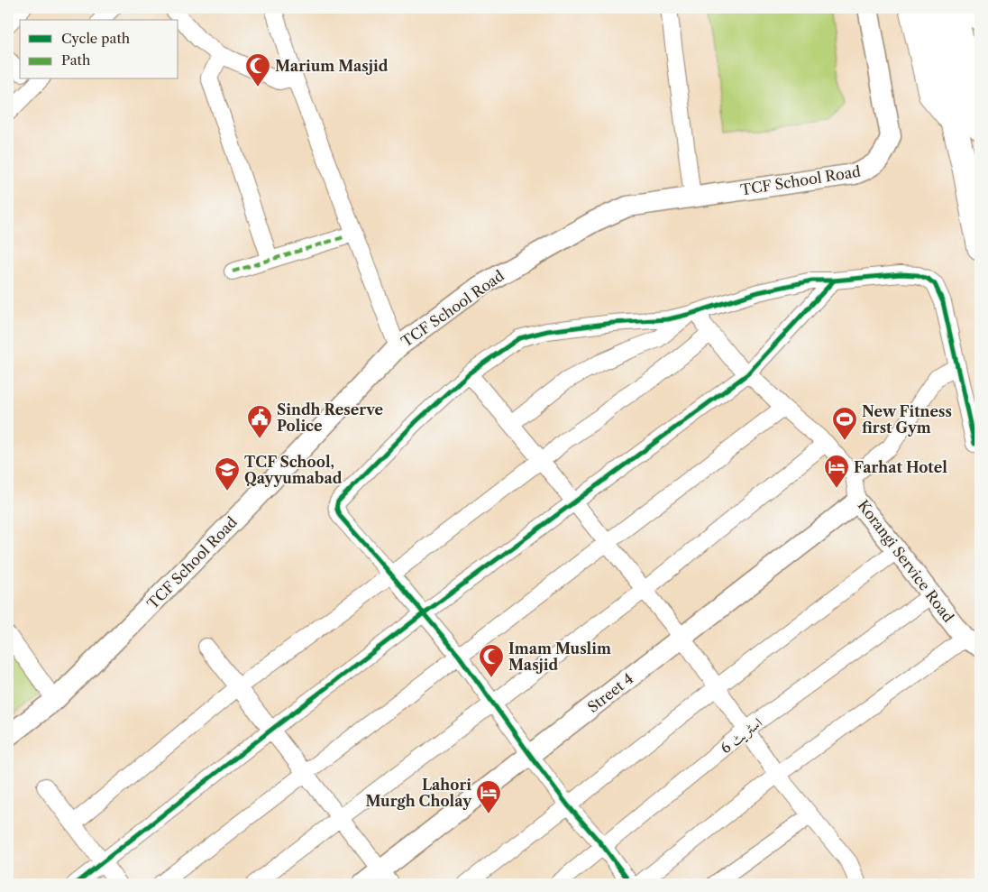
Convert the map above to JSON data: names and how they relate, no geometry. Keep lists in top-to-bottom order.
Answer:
{
  "streets": {
    "street": [
      "TCF School Road",
      "Korangi Service Road",
      "Street 4",
      "اسٹریٹ 6"
    ]
  },
  "crossings": [
    ["Korangi Service Road", "Street 4"],
    ["Korangi Service Road", "اسٹریٹ 6"]
  ],
  "places": {
    "mosque": ["Marium Masjid", "Imam Muslim Masjid"],
    "public building": ["Sindh Reserve Police"],
    "sports": ["New Fitness first Gym"],
    "hotel": ["Farhat Hotel", "Lahori Murgh Cholay"],
    "school or university": ["TCF School, Qayyumabad"]
  },
  "legend": ["Cycle path", "Path"]
}
